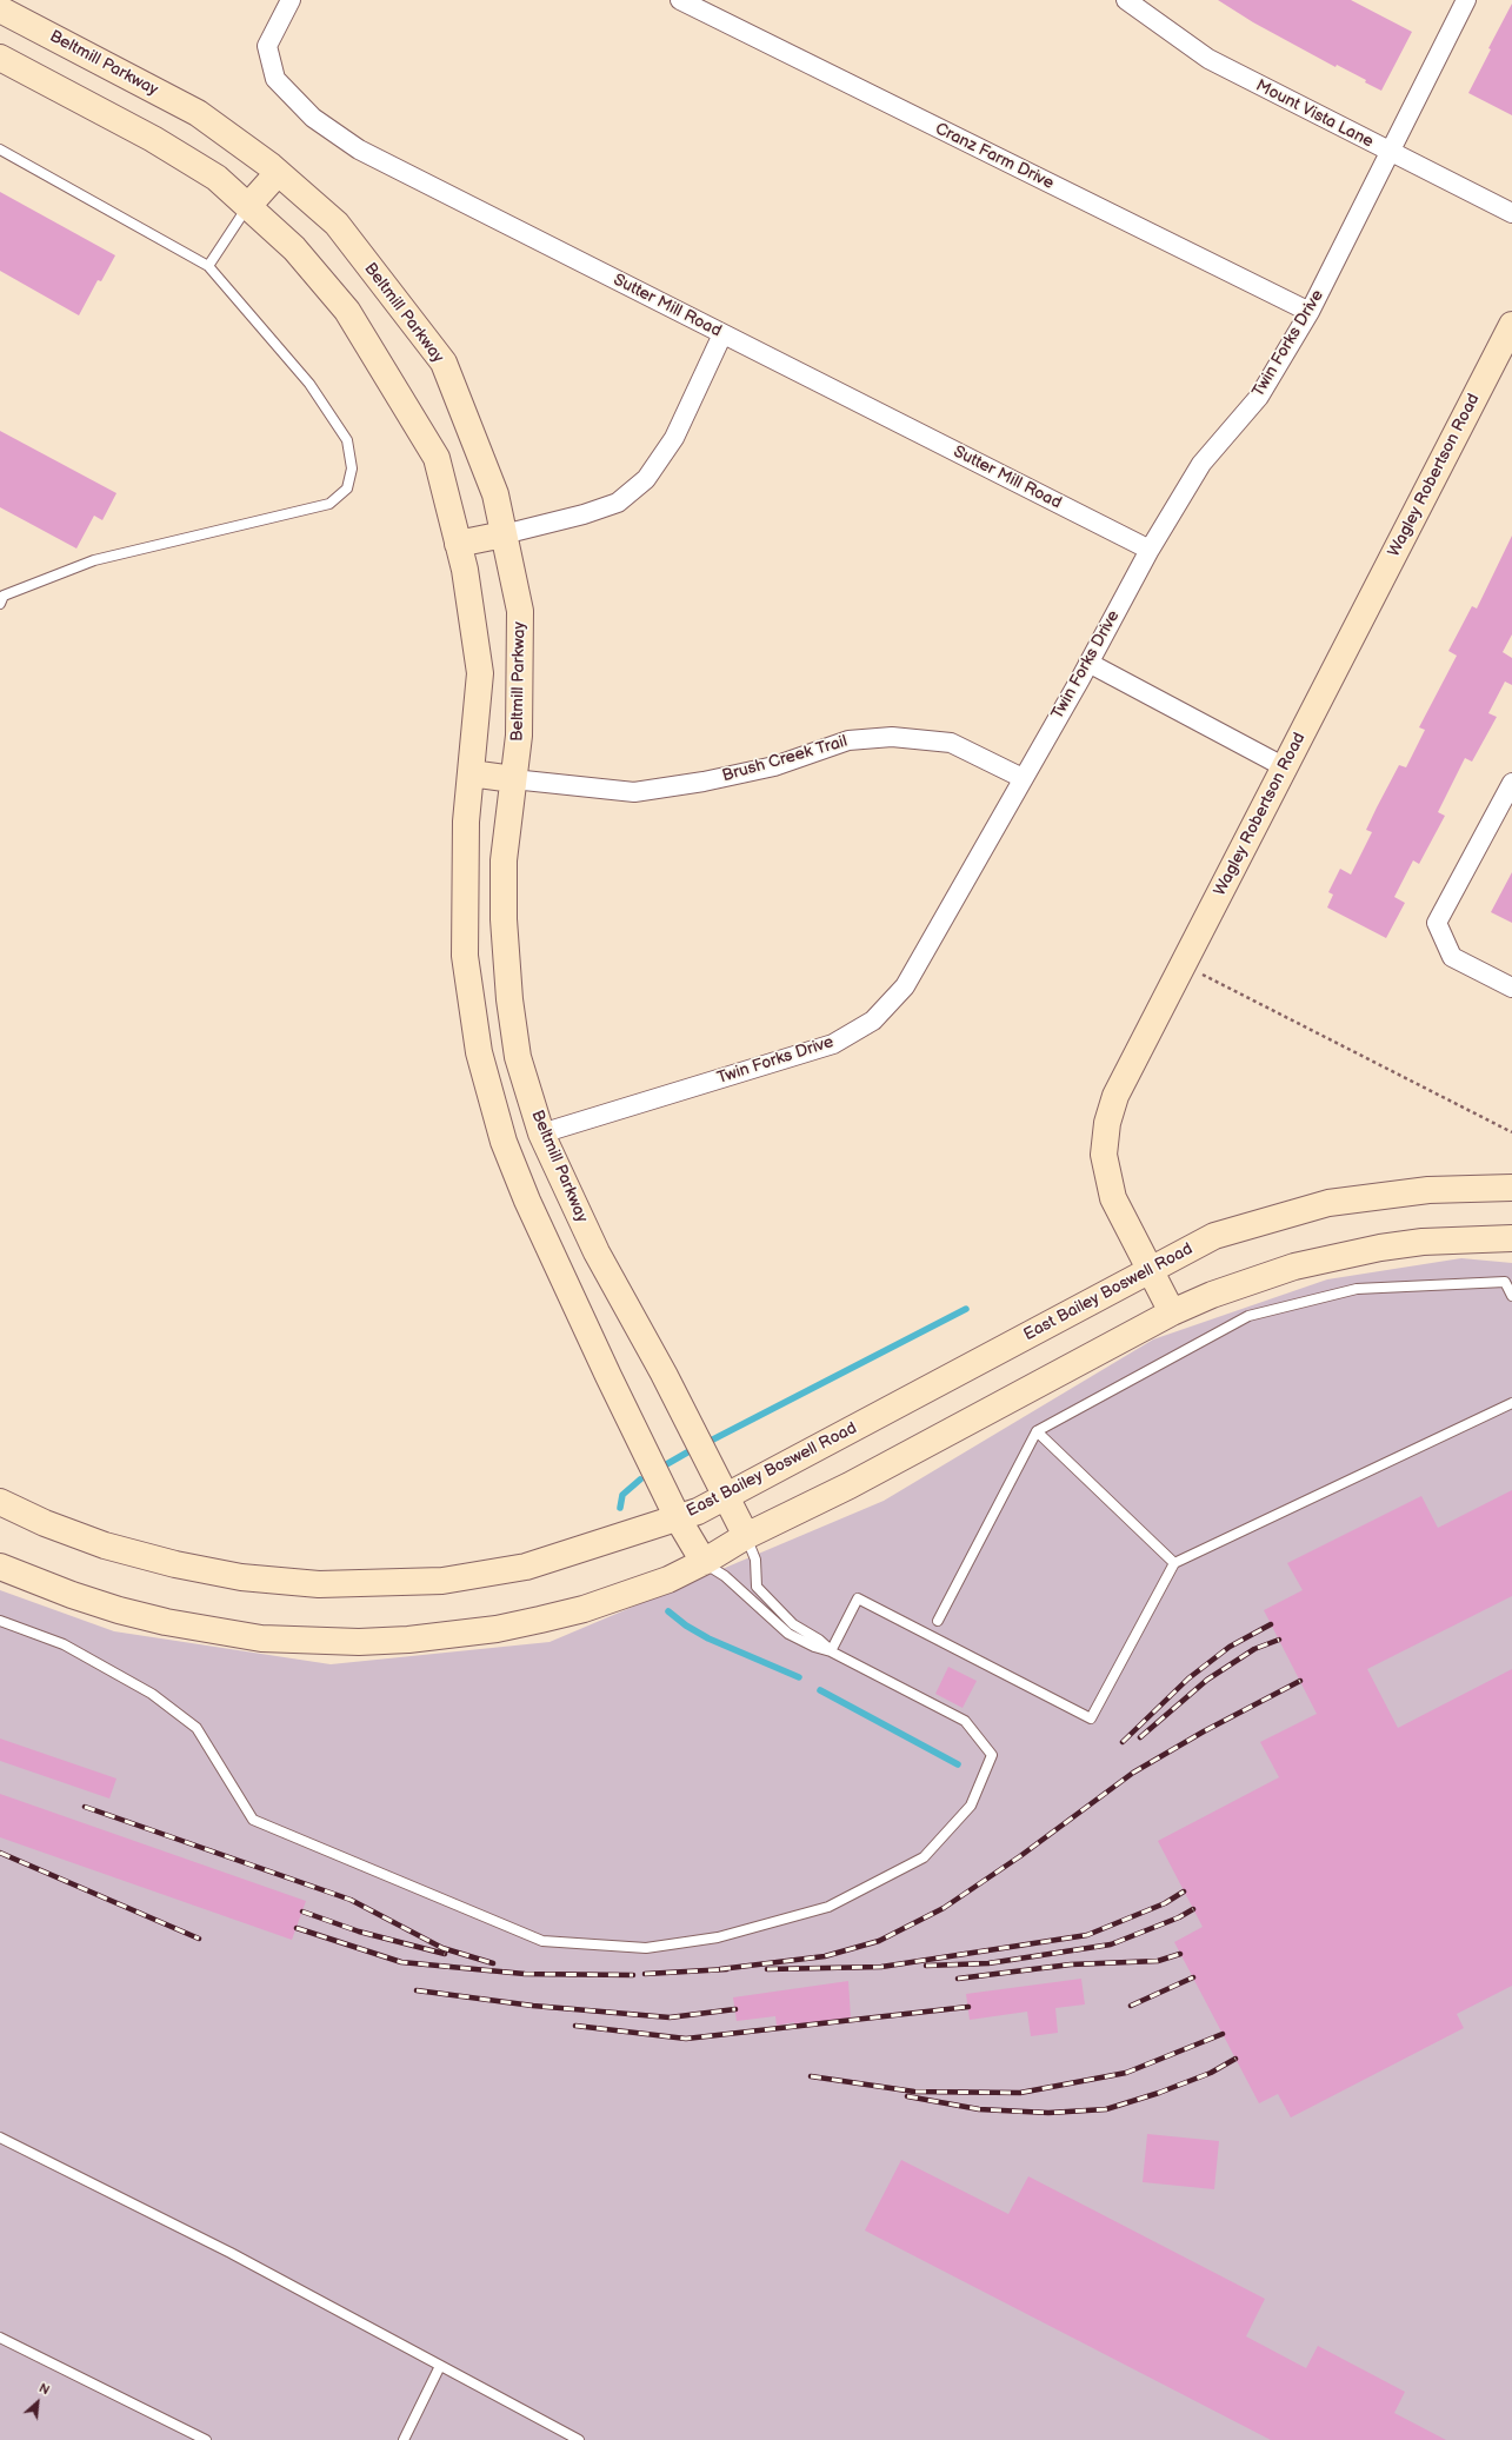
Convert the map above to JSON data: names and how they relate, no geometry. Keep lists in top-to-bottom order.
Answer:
{
  "streets": {
    "street": [
      "Beltmill Parkway",
      "Mount Vista Lane",
      "Cranz Farm Drive",
      "Sutter Mill Road",
      "Twin Forks Drive",
      "Wagley Robertson Road",
      "Brush Creek Trail",
      "East Bailey Boswell Road"
    ]
  },
  "crossings": [
    ["Beltmill Parkway", "Twin Forks Drive"],
    ["Beltmill Parkway", "Brush Creek Trail"],
    ["Beltmill Parkway", "East Bailey Boswell Road"],
    ["Mount Vista Lane", "Twin Forks Drive"],
    ["Cranz Farm Drive", "Twin Forks Drive"],
    ["Sutter Mill Road", "Twin Forks Drive"],
    ["Twin Forks Drive", "Brush Creek Trail"],
    ["Wagley Robertson Road", "East Bailey Boswell Road"]
  ],
  "north": "top right"
}
